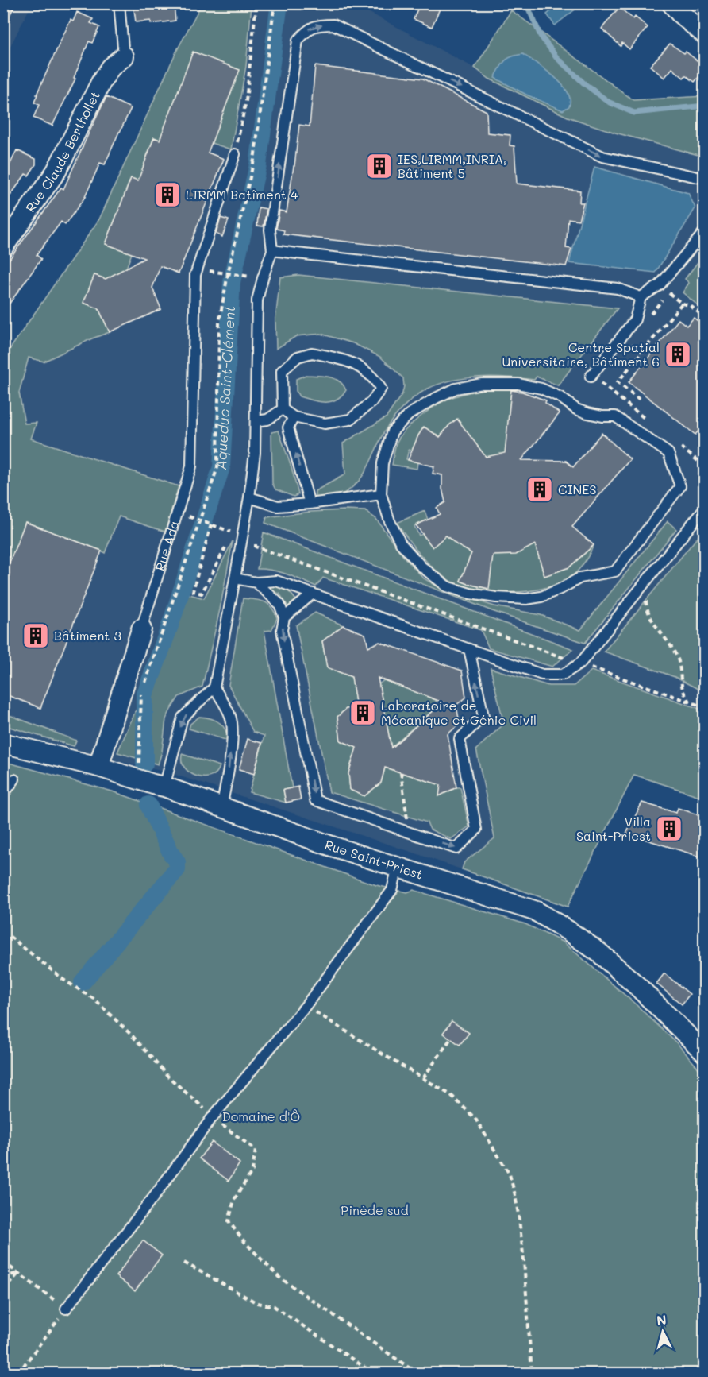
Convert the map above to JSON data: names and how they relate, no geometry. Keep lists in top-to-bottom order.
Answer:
{
  "streets": {
    "street": ["Rue Claude Berthollet", "Rue Ada", "Rue Saint-Priest"]
  },
  "crossings": [
    ["Rue Ada", "Rue Saint-Priest"]
  ],
  "water": ["Aqueduc Saint-Clément"],
  "parks": ["Domaine d'Ô", "Pinède sud"],
  "places": {
    "building": [
      "IES,LIRMM,INRIA, Bâtiment 5",
      "LIRMM Batîment 4",
      "Centre Spatial Universitaire, Bâtiment 6",
      "CINES",
      "Bâtiment 3",
      "Laboratoire de Mécanique et Génie Civil",
      "Villa Saint-Priest"
    ]
  },
  "north": "top"
}
